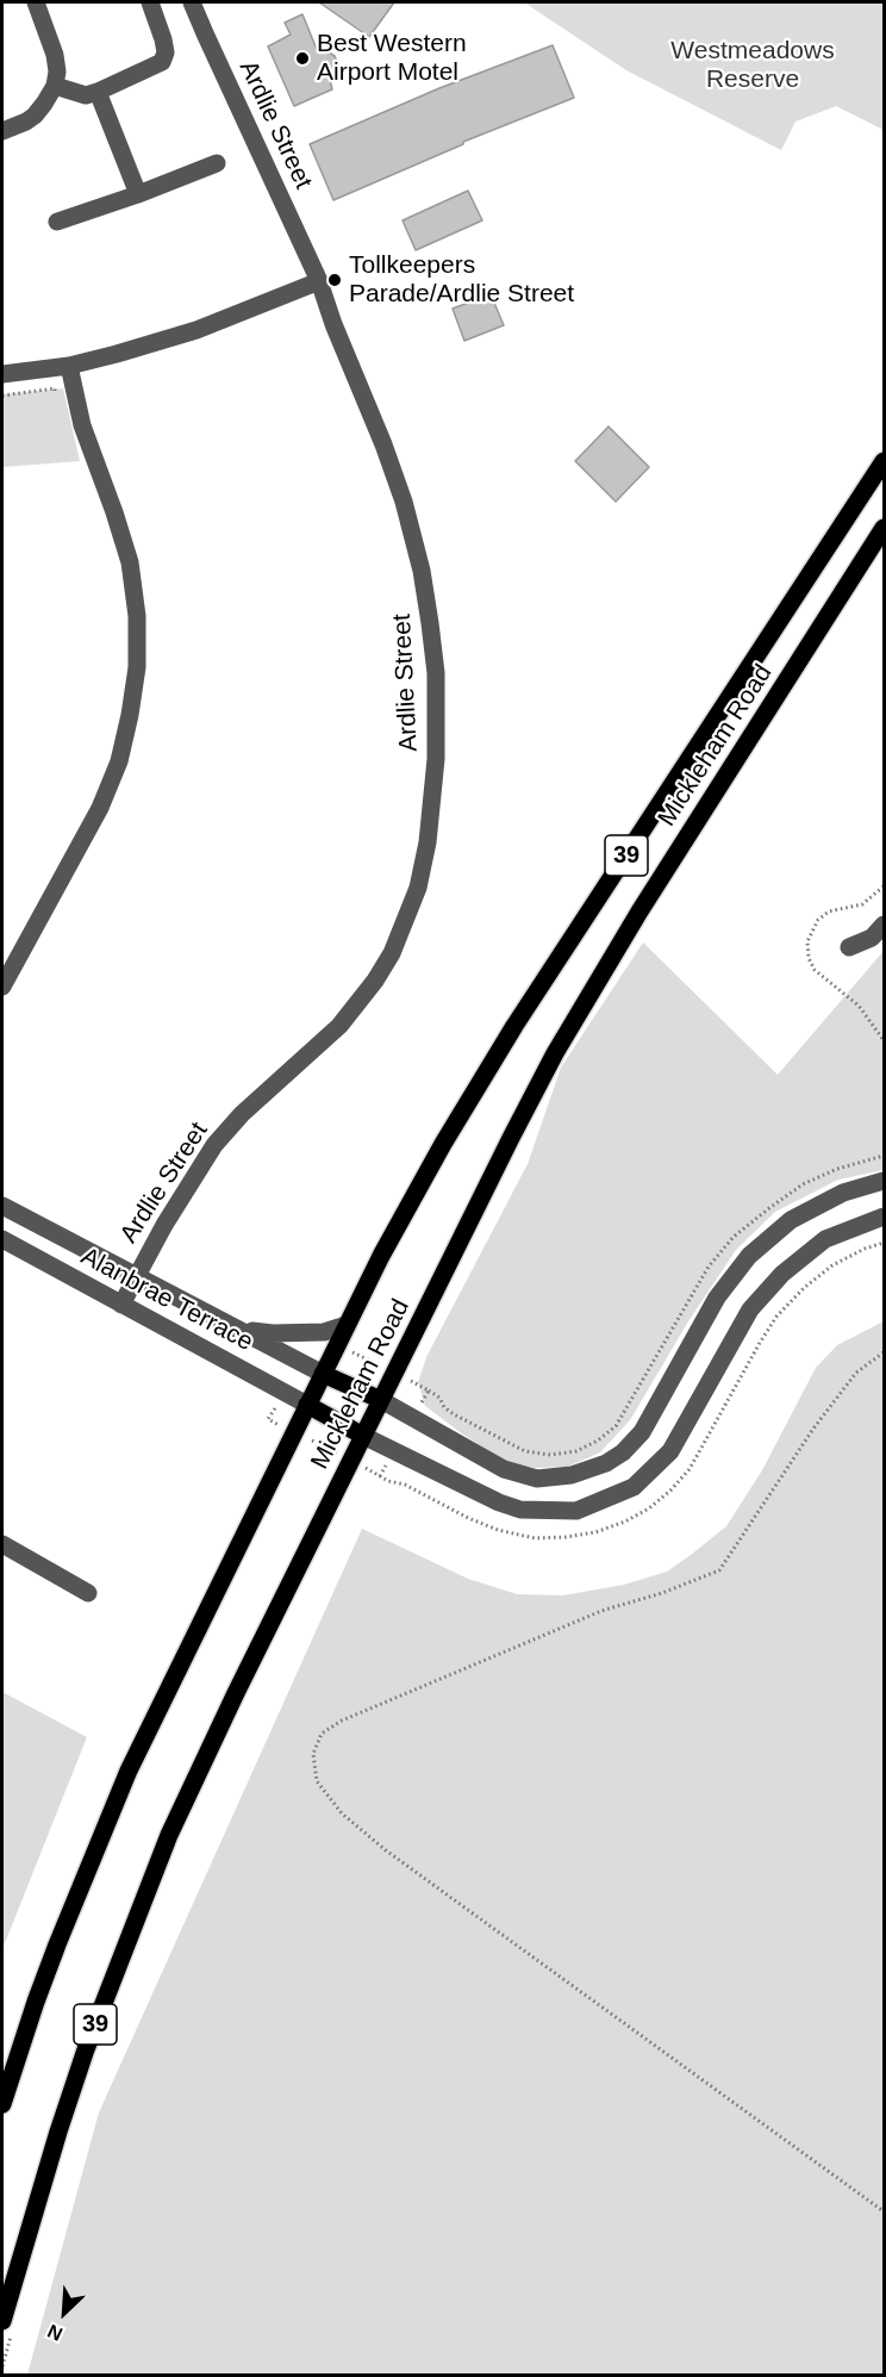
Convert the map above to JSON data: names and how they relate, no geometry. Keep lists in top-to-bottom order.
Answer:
{
  "streets": {
    "main road": ["Mickleham Road", "39"],
    "street": ["Ardlie Street", "Alanbrae Terrace"]
  },
  "crossings": [
    ["Ardlie Street", "Alanbrae Terrace"],
    ["Mickleham Road", "Alanbrae Terrace"]
  ],
  "parks": ["Westmeadows Reserve"],
  "places": ["Best Western Airport Motel", "Tollkeepers Parade/Ardlie Street"],
  "north": "bottom left"
}
